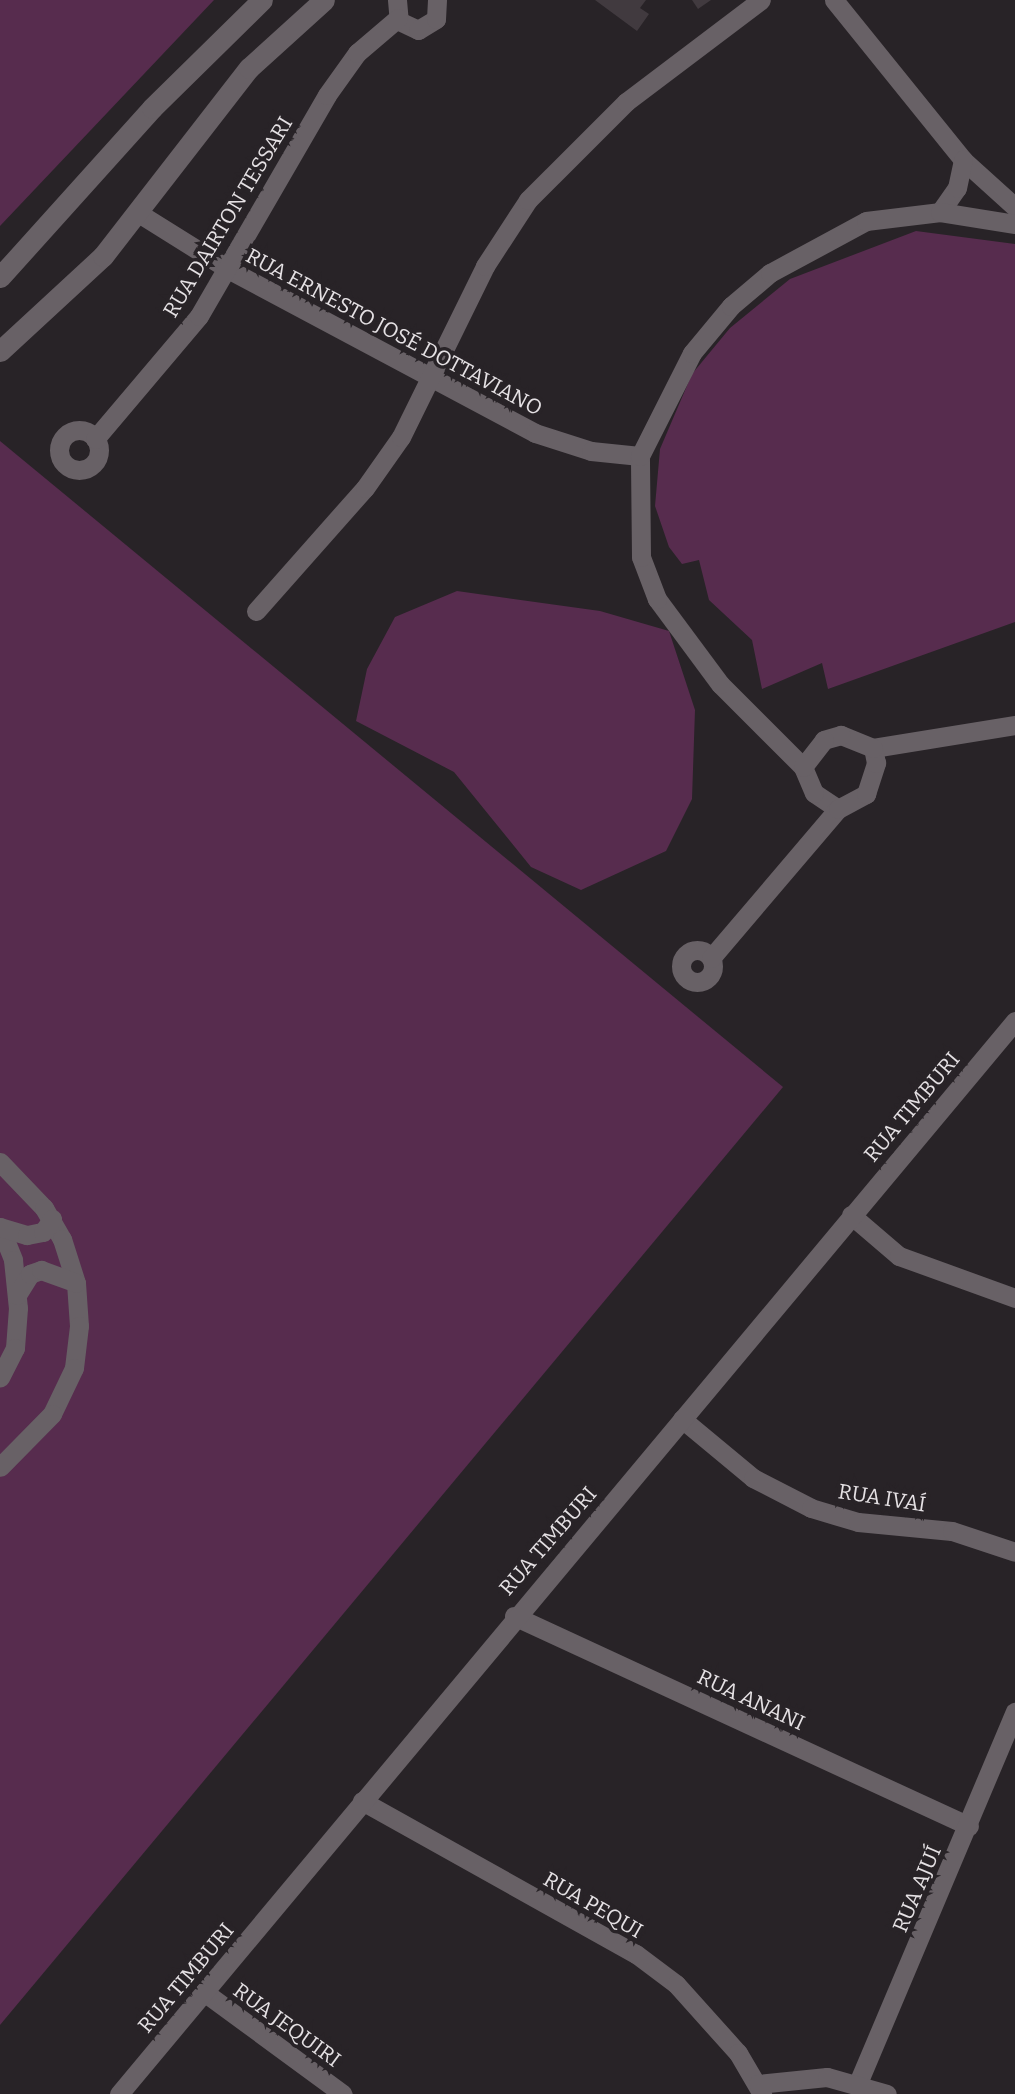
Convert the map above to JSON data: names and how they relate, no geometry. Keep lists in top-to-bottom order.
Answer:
{
  "streets": {
    "street": [
      "RUA DAIRTON TESSARI",
      "RUA ERNESTO JOSÉ DOTTAVIANO",
      "RUA TIMBURI",
      "RUA IVAÍ",
      "RUA ANANI",
      "RUA AJUÍ",
      "RUA PEQUI",
      "RUA JEQUIRI"
    ]
  },
  "crossings": [
    ["RUA DAIRTON TESSARI", "RUA ERNESTO JOSÉ DOTTAVIANO"],
    ["RUA TIMBURI", "RUA IVAÍ"],
    ["RUA TIMBURI", "RUA ANANI"],
    ["RUA TIMBURI", "RUA PEQUI"],
    ["RUA TIMBURI", "RUA JEQUIRI"],
    ["RUA ANANI", "RUA AJUÍ"]
  ]
}
